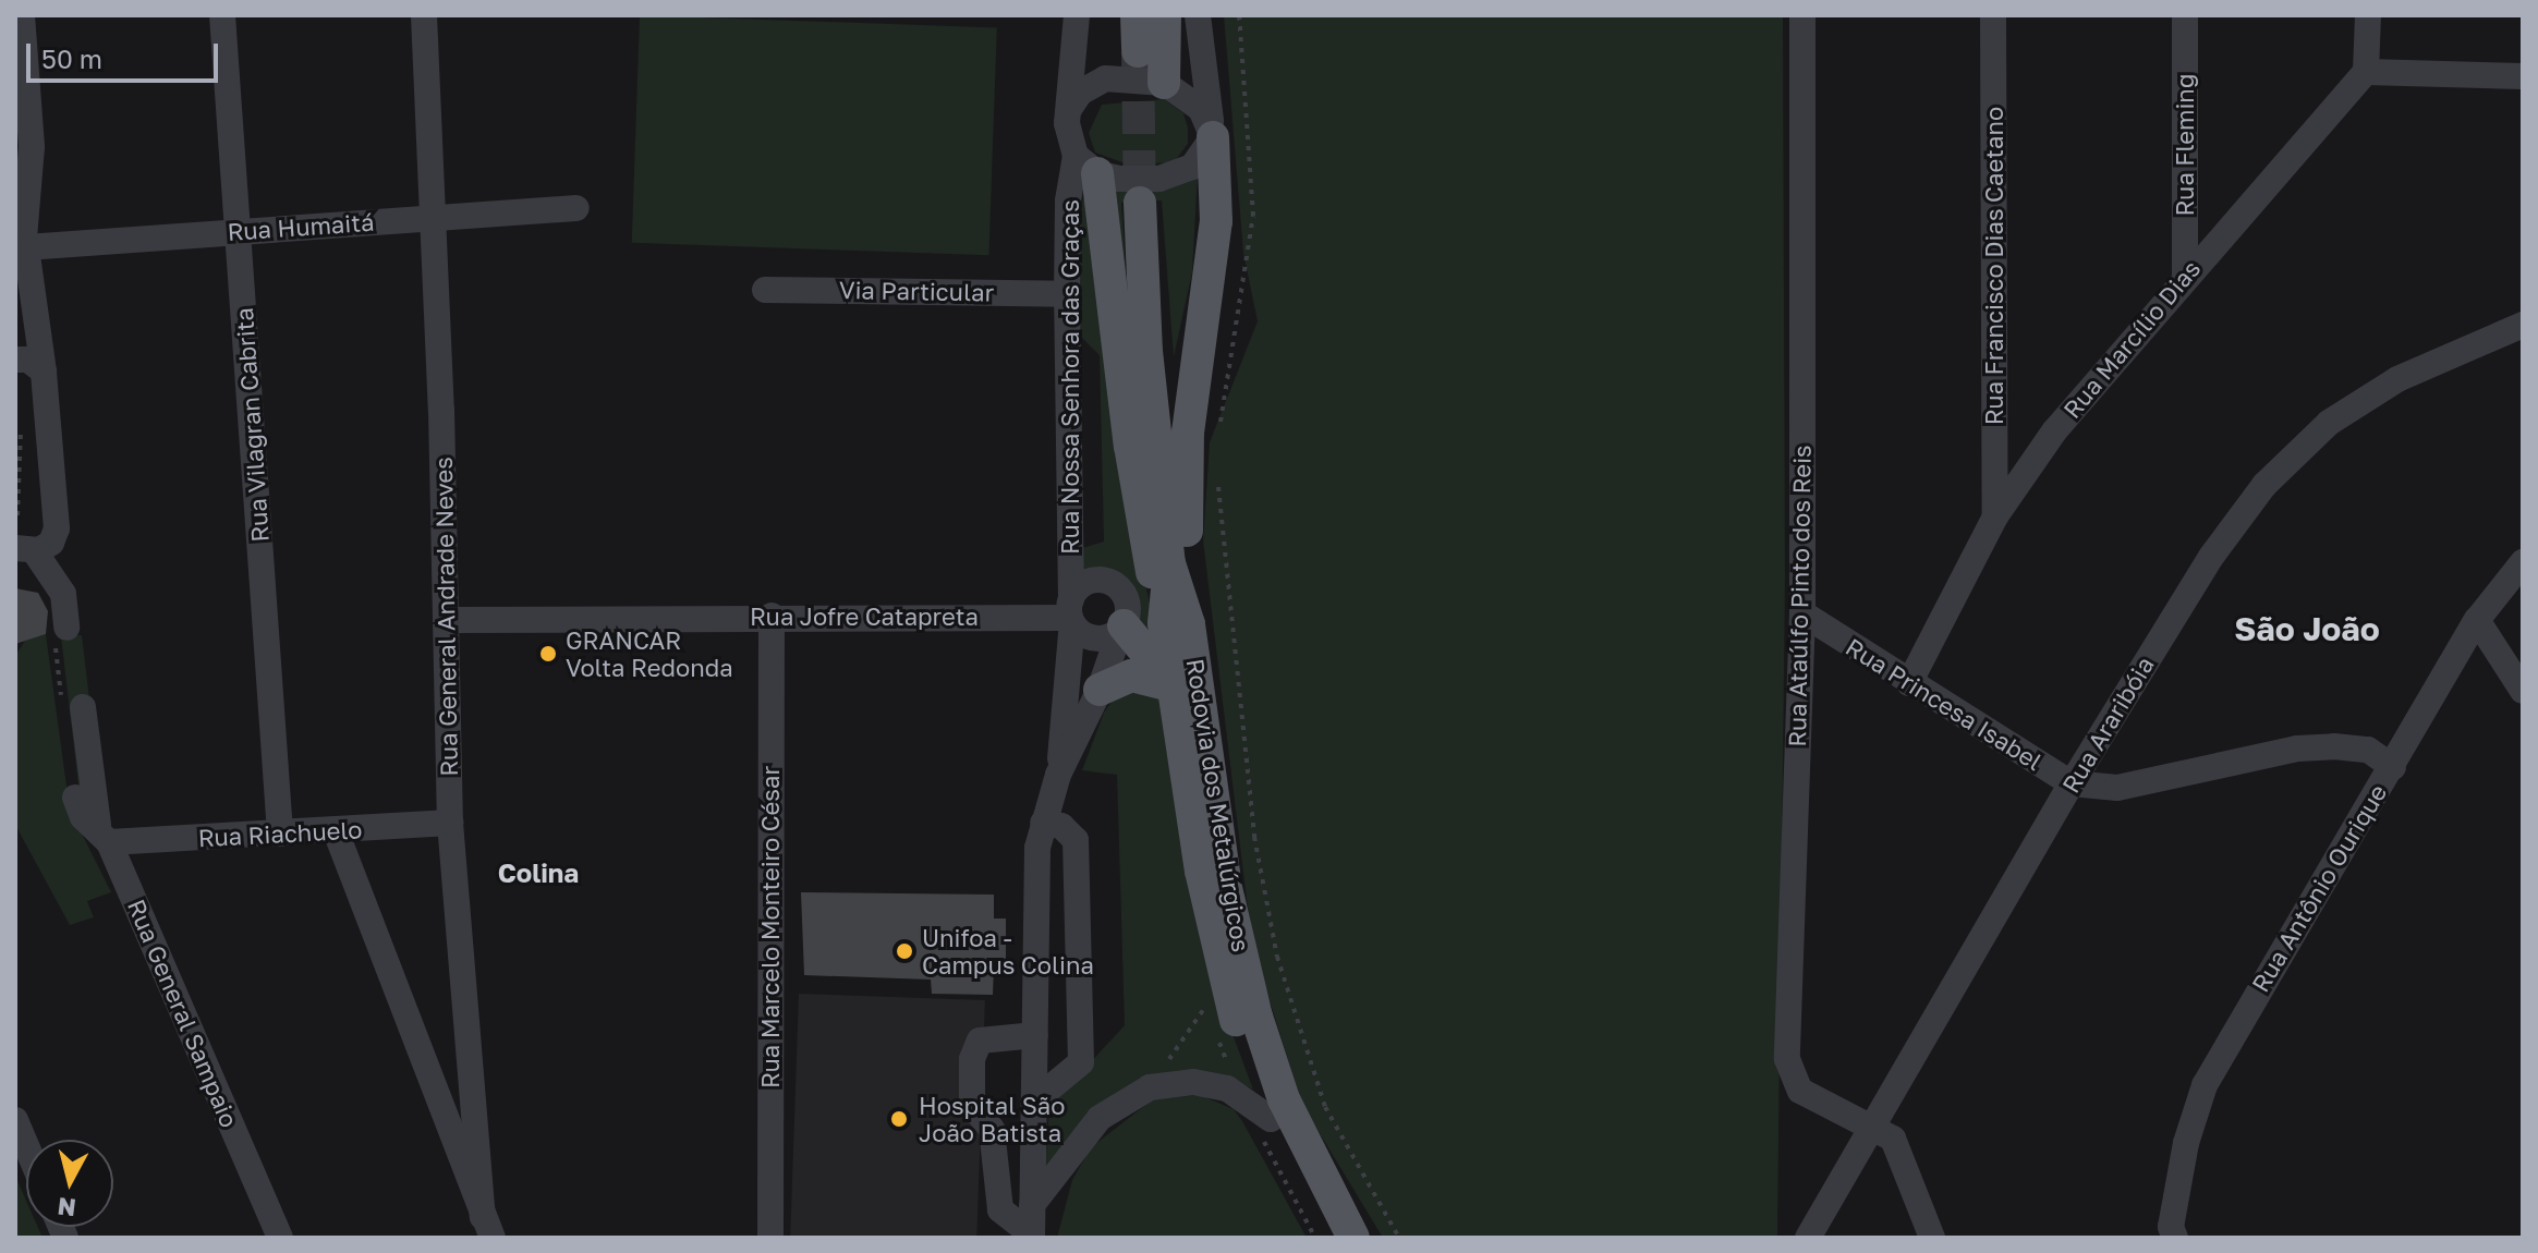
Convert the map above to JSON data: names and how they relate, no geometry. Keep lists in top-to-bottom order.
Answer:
{
  "streets": {
    "main road": ["Rodovia dos Metalúrgicos"],
    "street": [
      "Rua Fleming",
      "Rua Humaitá",
      "Rua Francisco Dias Caetano",
      "Via Particular",
      "Rua Marcílio Dias",
      "Rua Nossa Senhora das Graças",
      "Rua Vilagran Cabrita",
      "Rua Ataúlfo Pinto dos Reis",
      "Rua General Andrade Neves",
      "Rua Jofre Catapreta",
      "Rua Princesa Isabel",
      "Rua Araribóia",
      "Rua Riachuelo",
      "Rua Antônio Ourique",
      "Rua Marcelo Monteiro César",
      "Rua General Sampaio"
    ]
  },
  "crossings": [
    ["Rua Fleming", "Rua Marcílio Dias"],
    ["Rua Humaitá", "Rua Vilagran Cabrita"],
    ["Rua Humaitá", "Rua General Andrade Neves"],
    ["Rua Francisco Dias Caetano", "Rua Marcílio Dias"],
    ["Via Particular", "Rua Nossa Senhora das Graças"],
    ["Rua Marcílio Dias", "Rua Princesa Isabel"],
    ["Rua Nossa Senhora das Graças", "Rua Jofre Catapreta"],
    ["Rua Vilagran Cabrita", "Rua Riachuelo"],
    ["Rua Ataúlfo Pinto dos Reis", "Rua Princesa Isabel"],
    ["Rua Ataúlfo Pinto dos Reis", "Rua Araribóia"],
    ["Rua General Andrade Neves", "Rua Jofre Catapreta"],
    ["Rua General Andrade Neves", "Rua Riachuelo"],
    ["Rua Jofre Catapreta", "Rua Marcelo Monteiro César"],
    ["Rua Princesa Isabel", "Rua Araribóia"],
    ["Rua Princesa Isabel", "Rua Antônio Ourique"],
    ["Rua Riachuelo", "Rua General Sampaio"]
  ],
  "districts": ["São João", "Colina"],
  "places": ["GRANCAR Volta Redonda", "Unifoa - Campus Colina", "Hospital São João Batista"],
  "scale_bar": "50 m",
  "north": "bottom"
}
